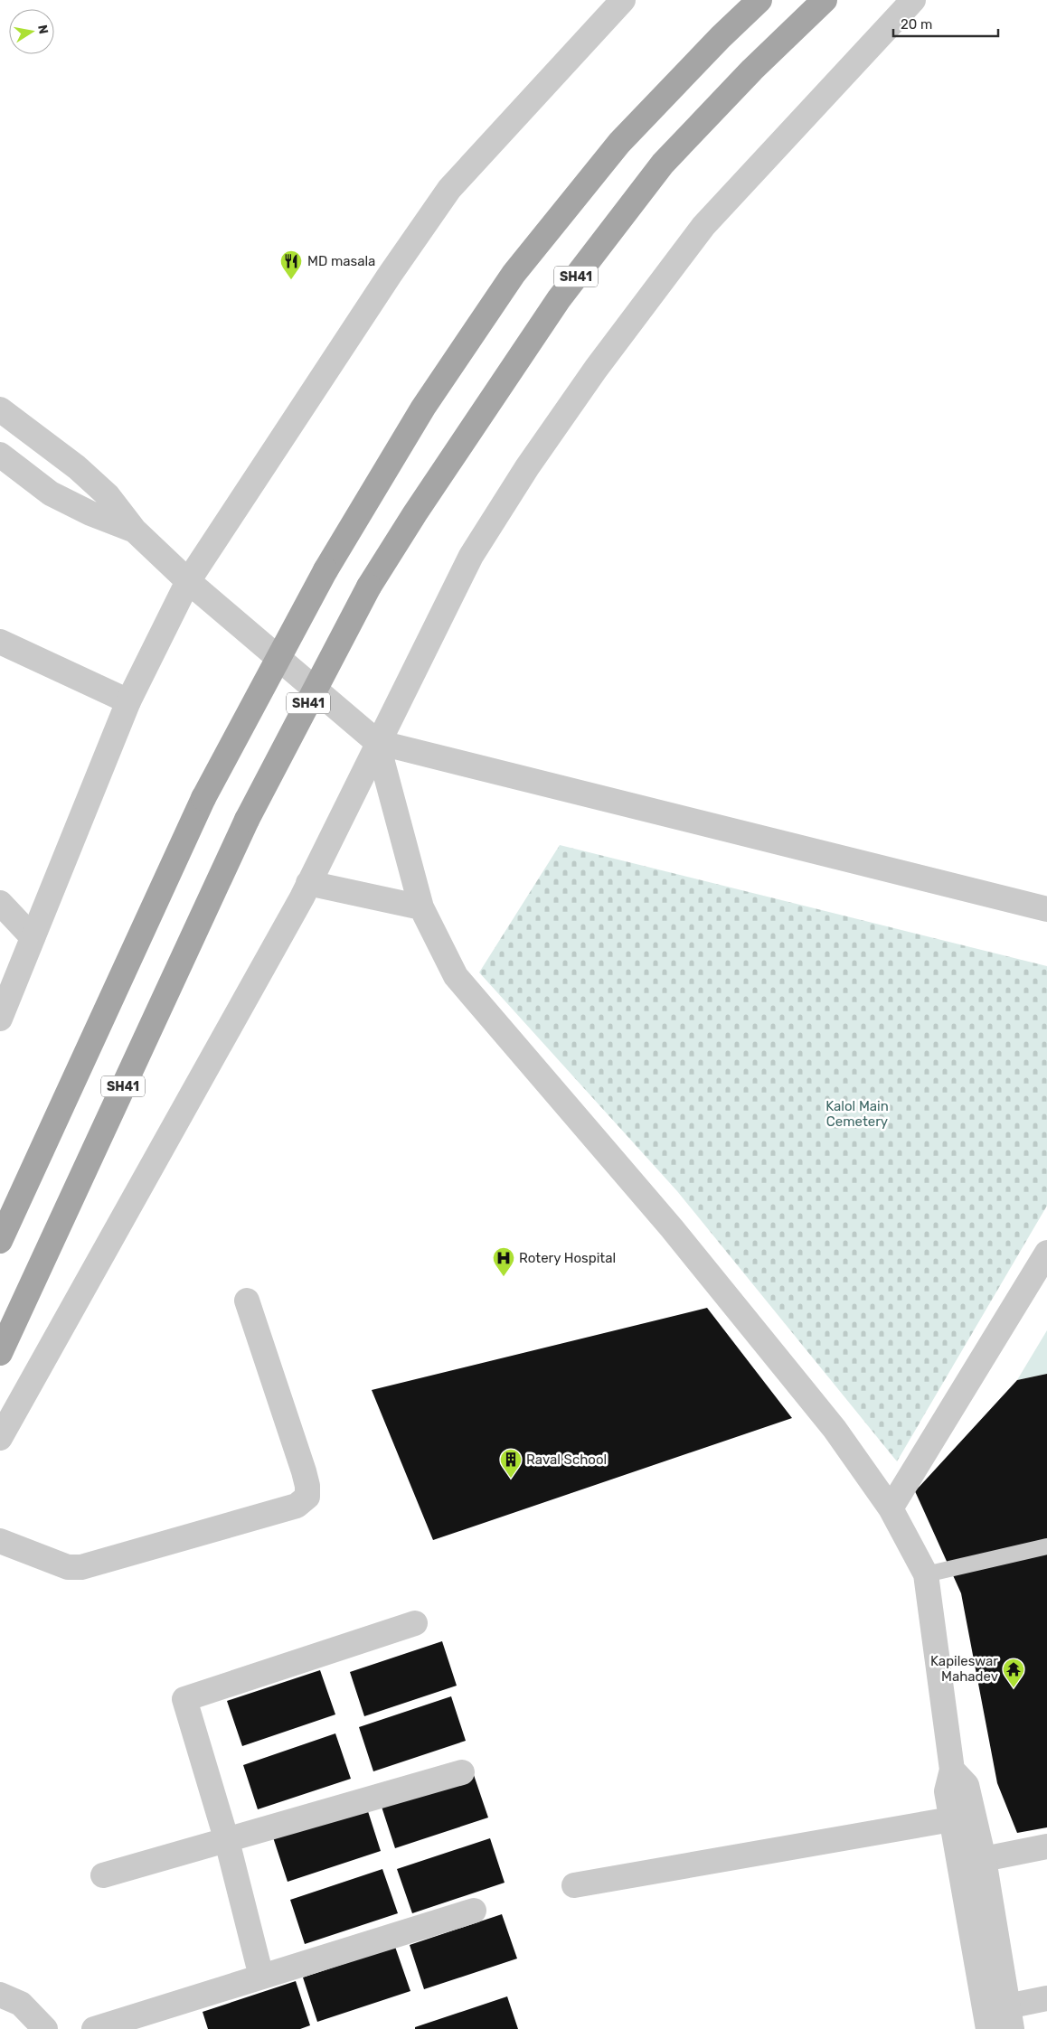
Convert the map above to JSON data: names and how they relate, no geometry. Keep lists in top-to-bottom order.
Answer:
{
  "streets": {
    "main road": ["SH41"]
  },
  "parks": ["Kalol Main Cemetery"],
  "places": {
    "restaurant": ["MD masala"],
    "hospital": ["Rotery Hospital"],
    "building": ["Raval School"],
    "temple": ["Kapileswar Mahadev"]
  },
  "scale_bar": "20 m",
  "north": "right"
}
